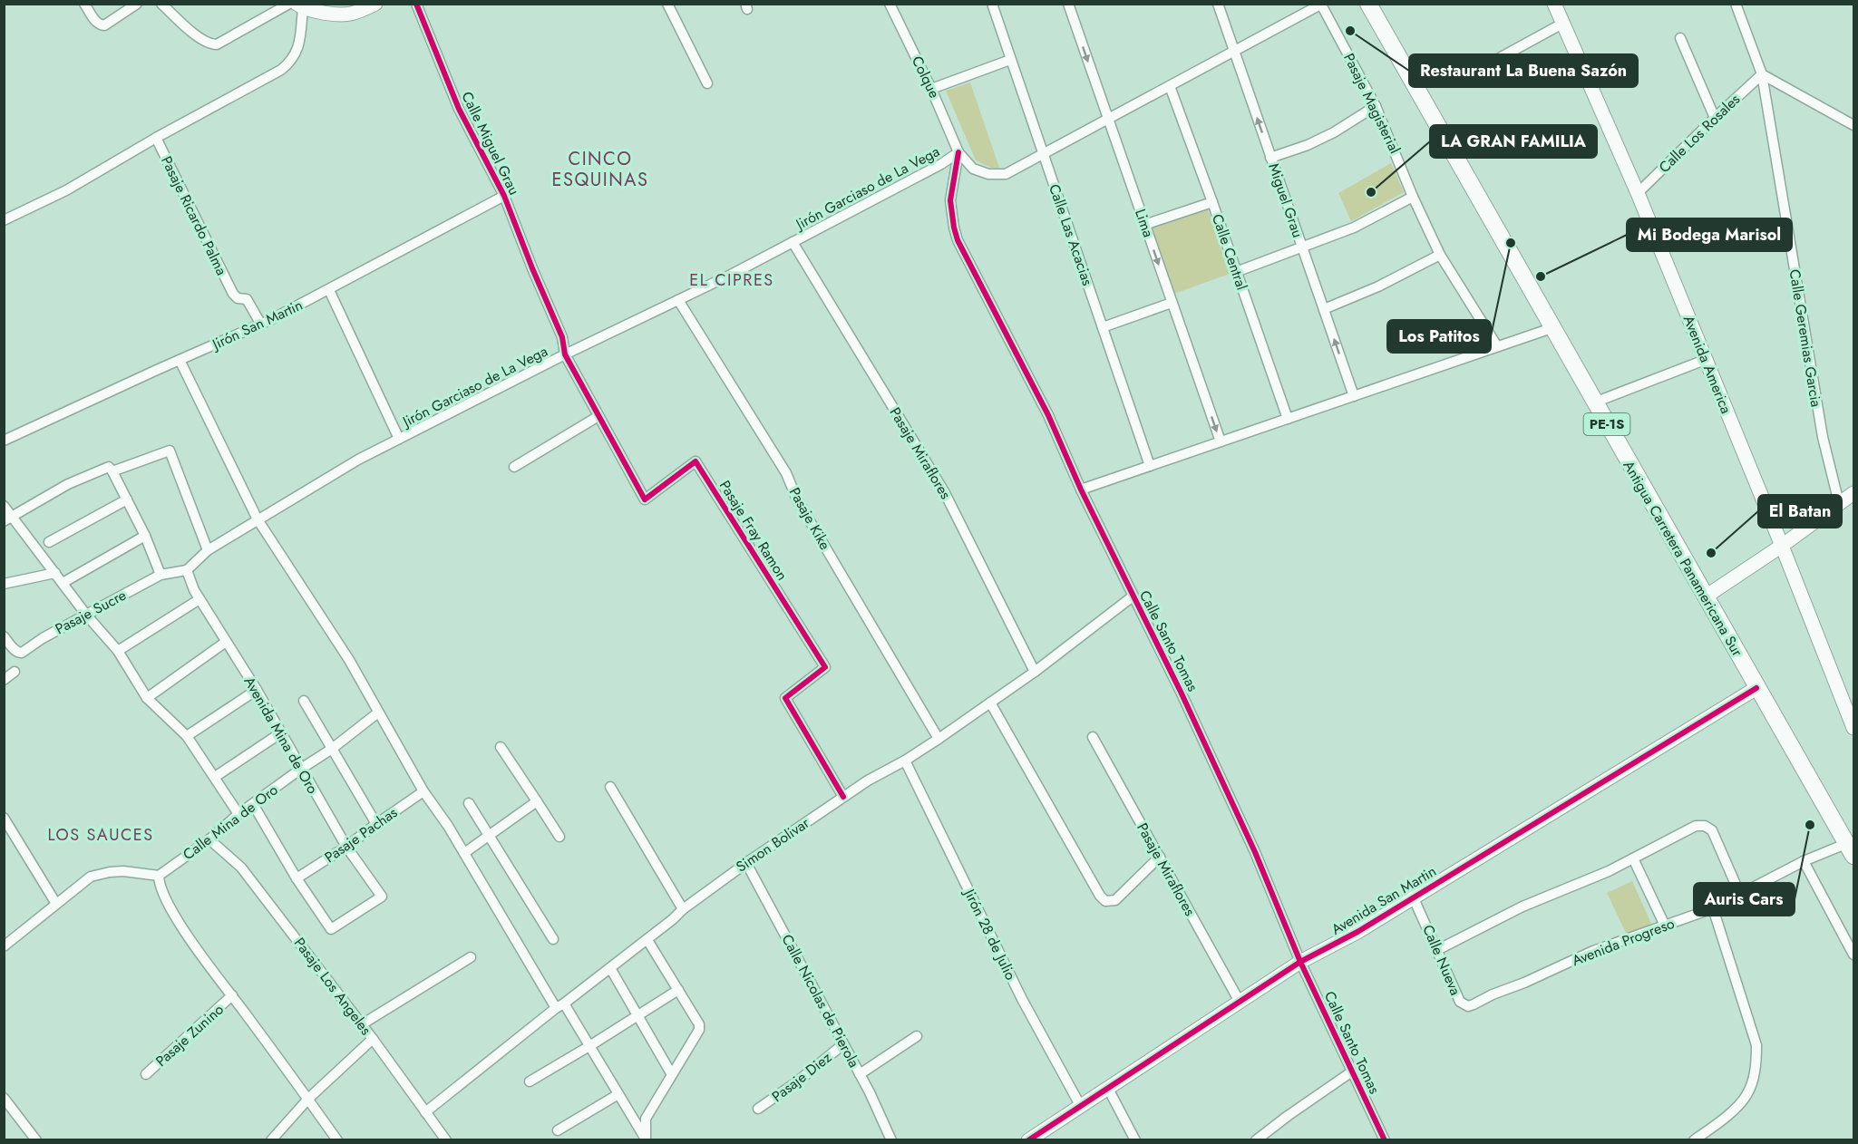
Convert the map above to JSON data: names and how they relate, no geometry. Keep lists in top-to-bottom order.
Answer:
{
  "streets": {
    "highway": ["PE-1S", "Antigua Carretera Panamericana Sur"],
    "street": [
      "Colque",
      "Pasaje Magisterial",
      "Calle Los Rosales",
      "Calle Miguel Grau",
      "Jirón Garciaso de La Vega",
      "Miguel Grau",
      "Pasaje Ricardo Palma",
      "Lima",
      "Calle Las Acacias",
      "Calle Central",
      "Jirón San Martin",
      "Calle Geremias Garcia",
      "Avenida America",
      "Pasaje Miraflores",
      "Pasaje Kike",
      "Pasaje Fray Ramon",
      "Pasaje Sucre",
      "Calle Santo Tomas",
      "Avenida Mina de Oro",
      "Calle Mina de Oro",
      "Pasaje Pachas",
      "Simon Bolivar",
      "Avenida San Martin",
      "Jirón 28 de Julio",
      "Avenida Progreso",
      "Calle Nueva",
      "Pasaje Los Angeles",
      "Calle Nicolas de Pierola",
      "Pasaje Zunino",
      "Pasaje Diez"
    ]
  },
  "crossings": [
    ["Colque", "Jirón Garciaso de La Vega"],
    ["Colque", "Calle Santo Tomas"],
    ["Calle Los Rosales", "Calle Geremias Garcia"],
    ["Calle Los Rosales", "Avenida America"],
    ["Calle Miguel Grau", "Jirón Garciaso de La Vega"],
    ["Calle Miguel Grau", "Jirón San Martin"],
    ["Calle Miguel Grau", "Pasaje Fray Ramon"],
    ["Jirón Garciaso de La Vega", "Pasaje Miraflores"],
    ["Jirón Garciaso de La Vega", "Pasaje Kike"],
    ["Jirón Garciaso de La Vega", "Pasaje Fray Ramon"],
    ["Jirón Garciaso de La Vega", "Pasaje Sucre"],
    ["Jirón Garciaso de La Vega", "Calle Santo Tomas"],
    ["Jirón Garciaso de La Vega", "Avenida Mina de Oro"],
    ["Pasaje Ricardo Palma", "Jirón San Martin"],
    ["Pasaje Miraflores", "Simon Bolivar"],
    ["Pasaje Miraflores", "Avenida San Martin"],
    ["Pasaje Kike", "Simon Bolivar"],
    ["Pasaje Fray Ramon", "Simon Bolivar"],
    ["Antigua Carretera Panamericana Sur", "Avenida San Martin"],
    ["Antigua Carretera Panamericana Sur", "Avenida Progreso"],
    ["Pasaje Sucre", "Avenida Mina de Oro"],
    ["Calle Santo Tomas", "Simon Bolivar"],
    ["Calle Santo Tomas", "Avenida San Martin"],
    ["Avenida Mina de Oro", "Calle Mina de Oro"],
    ["Avenida Mina de Oro", "Pasaje Pachas"],
    ["Calle Mina de Oro", "Pasaje Los Angeles"],
    ["Simon Bolivar", "Jirón 28 de Julio"],
    ["Simon Bolivar", "Pasaje Los Angeles"],
    ["Simon Bolivar", "Calle Nicolas de Pierola"],
    ["Avenida San Martin", "Jirón 28 de Julio"],
    ["Avenida San Martin", "Calle Nueva"],
    ["Avenida Progreso", "Calle Nueva"],
    ["Calle Nicolas de Pierola", "Pasaje Diez"]
  ],
  "one_way": ["Miguel Grau", "Lima"],
  "districts": ["CINCO ESQUINAS", "EL CIPRES", "LOS SAUCES"],
  "places": [
    "Restaurant La Buena Sazón",
    "LA GRAN FAMILIA",
    "Los Patitos",
    "Mi Bodega Marisol",
    "El Batan",
    "Auris Cars"
  ]
}
